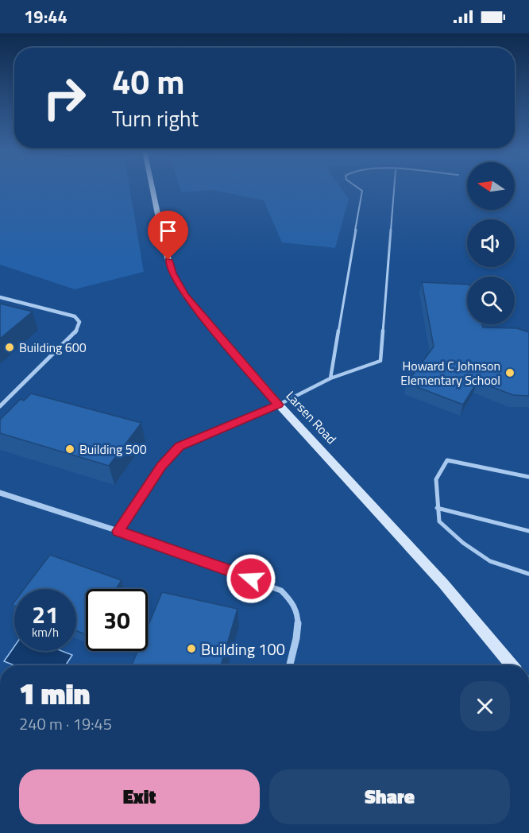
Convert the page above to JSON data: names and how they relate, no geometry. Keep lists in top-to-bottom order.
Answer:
{
  "streets": {
    "street": ["Larsen Road"]
  },
  "places": [
    "Building 600",
    "Howard C Johnson Elementary School",
    "Building 500",
    "Building 100"
  ],
  "north": "left",
  "page": {
    "status": "19:44",
    "turn": ["40 m", "Turn right"],
    "speed": "21 km/h",
    "limit": "30",
    "heading": ["1 min", "240 m · 19:45"],
    "buttons": ["Exit", "Share"]
  }
}
